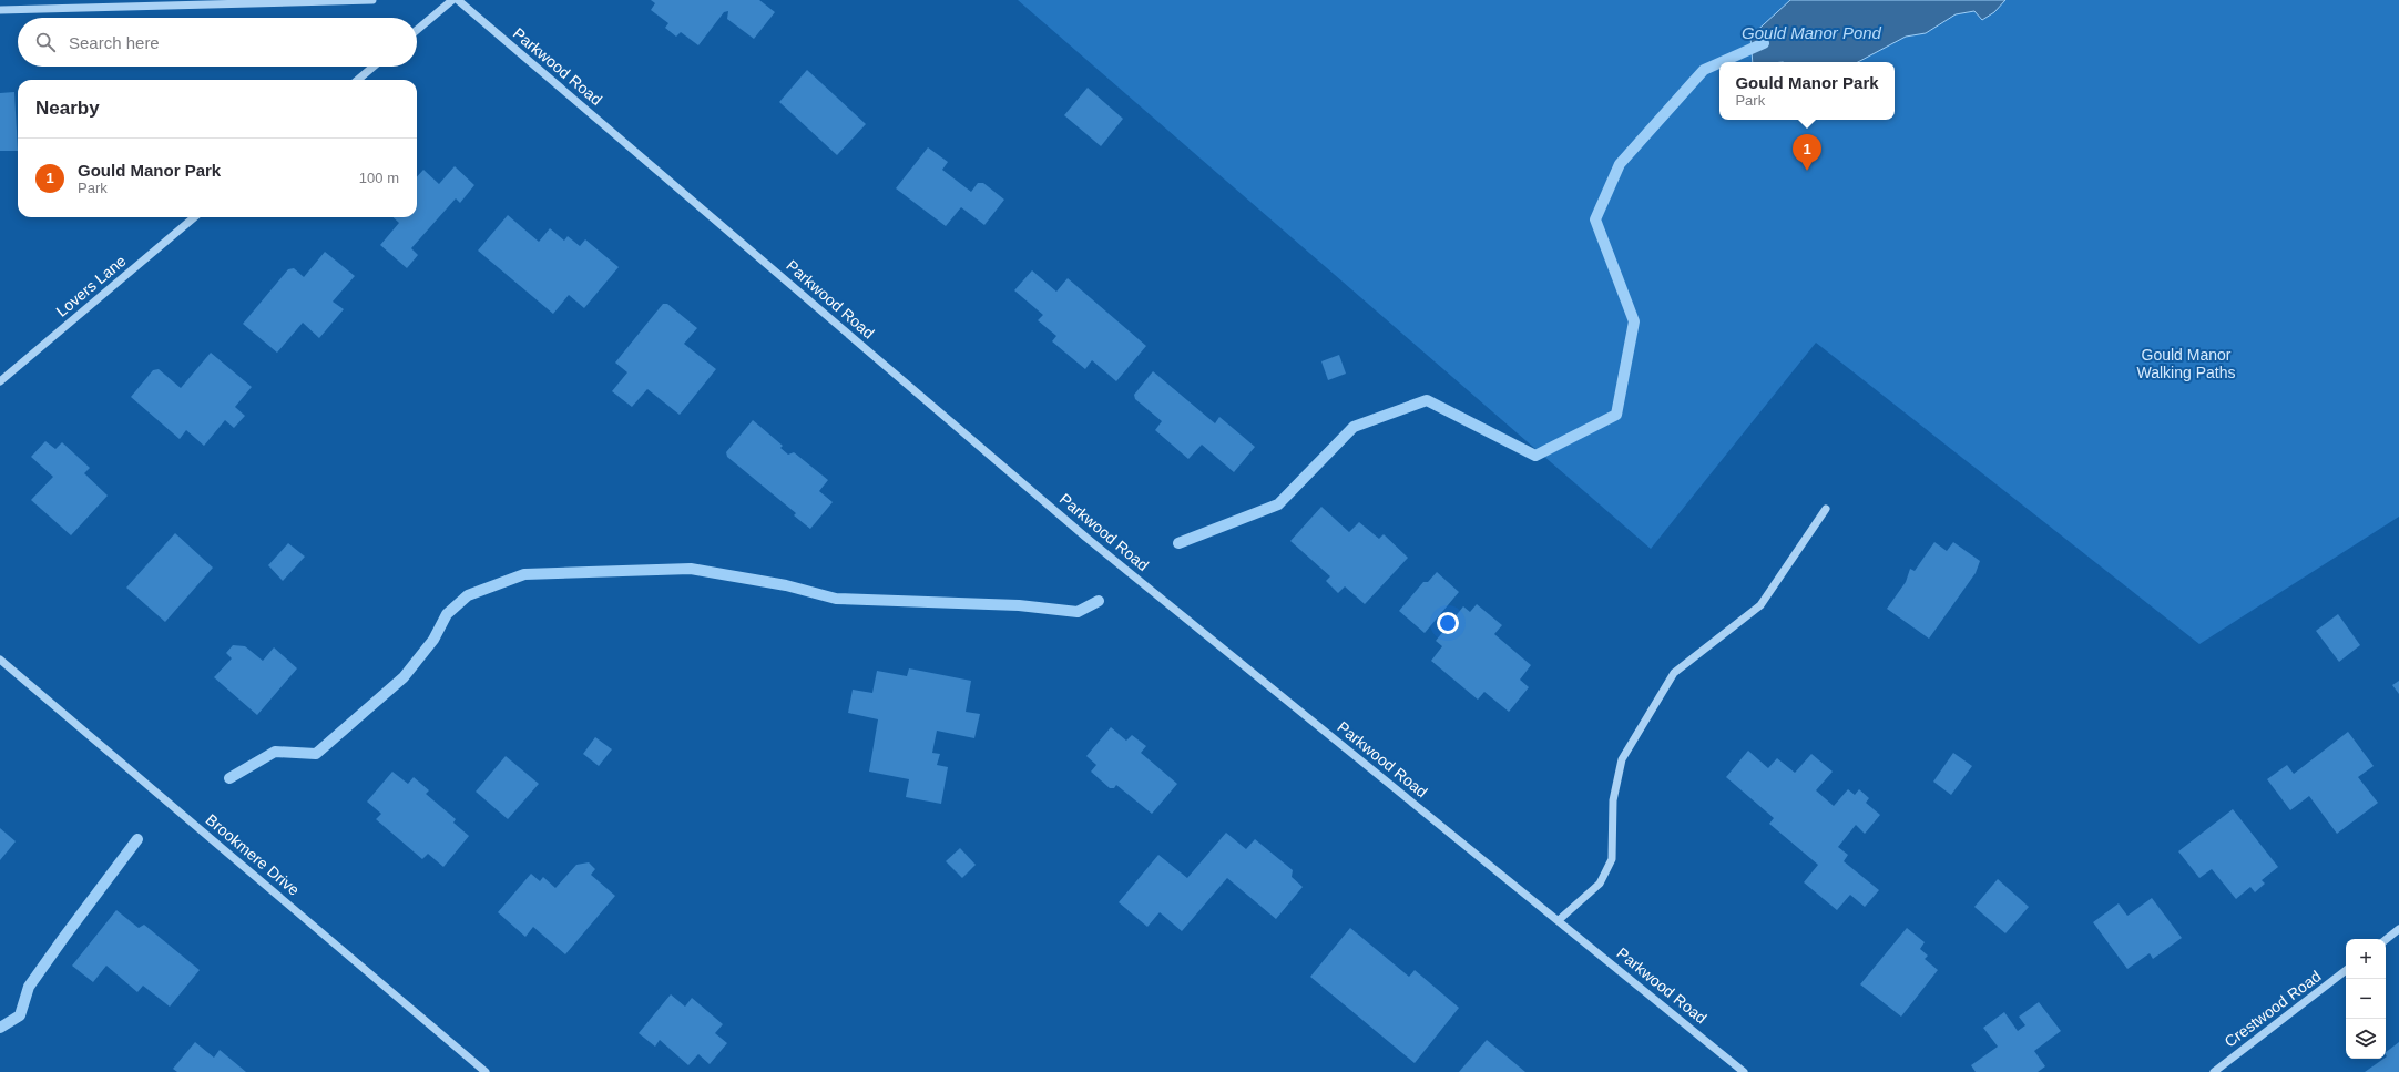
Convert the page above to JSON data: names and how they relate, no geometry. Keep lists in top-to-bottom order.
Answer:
{
  "streets": {
    "street": [
      "Parkwood Road",
      "Lovers Lane",
      "Brookmere Drive",
      "Crestwood Road"
    ]
  },
  "water": ["Gould Manor Pond"],
  "parks": ["Gould Manor Walking Paths"],
  "page": {
    "search": "Search here",
    "popup": ["Gould Manor Park", "Park"],
    "heading": "Nearby",
    "pins": "1",
    "list": [
      {
        "mark": "1",
        "name": "Gould Manor Park",
        "note": "Park",
        "value": "100 m"
      }
    ],
    "map_buttons": ["+", "−"]
  }
}
